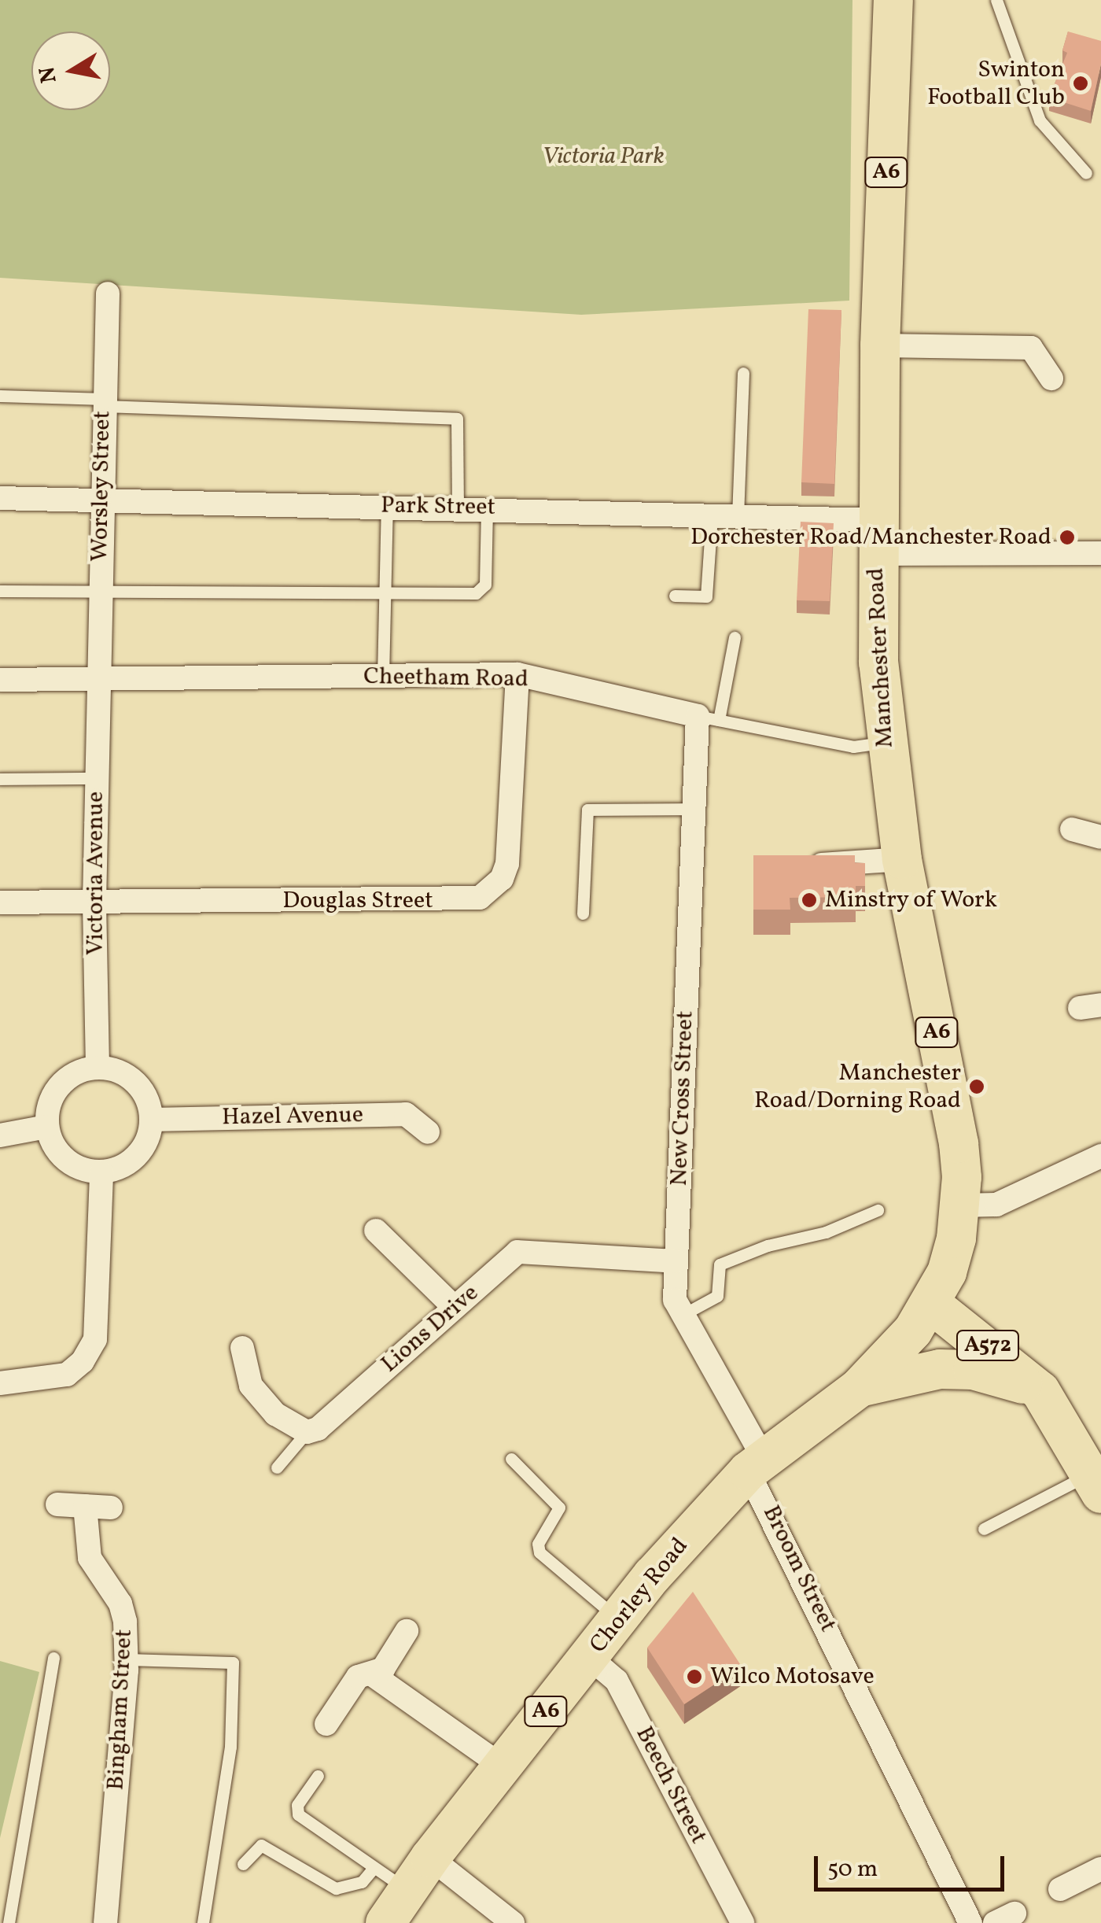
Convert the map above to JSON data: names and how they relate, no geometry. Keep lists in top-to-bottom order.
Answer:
{
  "streets": {
    "main road": [
      "A6",
      "Manchester Road",
      "A572",
      "Chorley Road"
    ],
    "street": [
      "Worsley Street",
      "Park Street",
      "Cheetham Road",
      "Victoria Avenue",
      "Douglas Street",
      "New Cross Street",
      "Hazel Avenue",
      "Lions Drive",
      "Broom Street",
      "Bingham Street",
      "Beech Street"
    ]
  },
  "crossings": [
    ["Worsley Street", "Park Street"],
    ["Worsley Street", "Cheetham Road"],
    ["Worsley Street", "Victoria Avenue"],
    ["Park Street", "Manchester Road"],
    ["Manchester Road", "Cheetham Road"],
    ["Manchester Road", "A572"],
    ["Manchester Road", "Chorley Road"],
    ["Cheetham Road", "Victoria Avenue"],
    ["Cheetham Road", "Douglas Street"],
    ["Cheetham Road", "New Cross Street"],
    ["Victoria Avenue", "Douglas Street"],
    ["Victoria Avenue", "Hazel Avenue"],
    ["New Cross Street", "Lions Drive"],
    ["New Cross Street", "Broom Street"],
    ["New Cross Street", "Chorley Road"],
    ["A572", "Chorley Road"],
    ["Broom Street", "Chorley Road"],
    ["Chorley Road", "Beech Street"]
  ],
  "parks": ["Victoria Park"],
  "places": [
    "Swinton Football Club",
    "Dorchester Road/Manchester Road",
    "Minstry of Work",
    "Manchester Road/Dorning Road",
    "Wilco Motosave"
  ],
  "scale_bar": "50 m",
  "north": "left"
}
